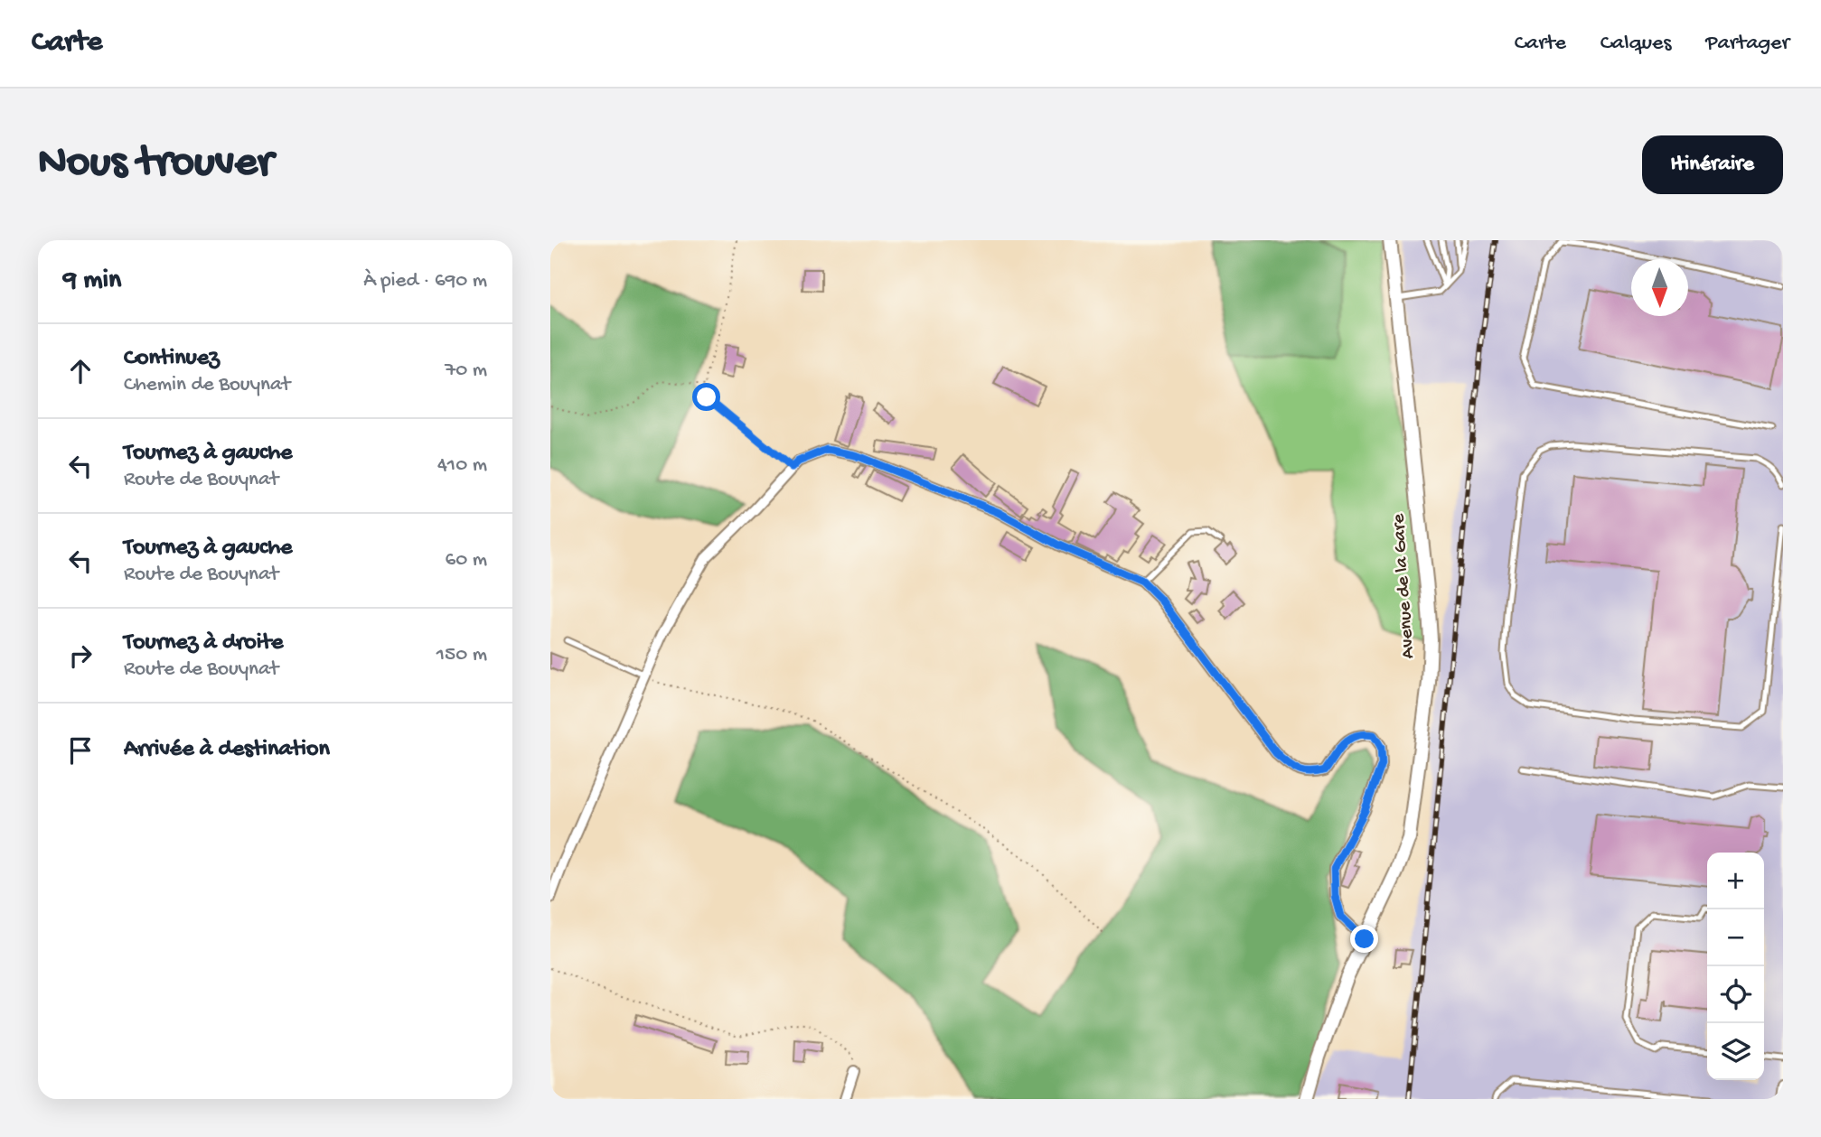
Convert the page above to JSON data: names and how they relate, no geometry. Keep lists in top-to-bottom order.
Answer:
{
  "streets": {
    "street": ["Avenue de la Gare"]
  },
  "north": "bottom",
  "page": {
    "header": "Carte",
    "nav": ["Carte", "Calques", "Partager"],
    "buttons": "Itinéraire",
    "title": "Nous trouver",
    "heading": ["9 min", "À pied · 690 m"],
    "list": [
      ["Continuez", "Chemin de Bouynat", "70 m"],
      ["Tournez à gauche", "Route de Bouynat", "410 m"],
      ["Tournez à gauche", "Route de Bouynat", "60 m"],
      ["Tournez à droite", "Route de Bouynat", "150 m"],
      "Arrivée à destination"
    ],
    "map_buttons": ["+", "−"]
  }
}
